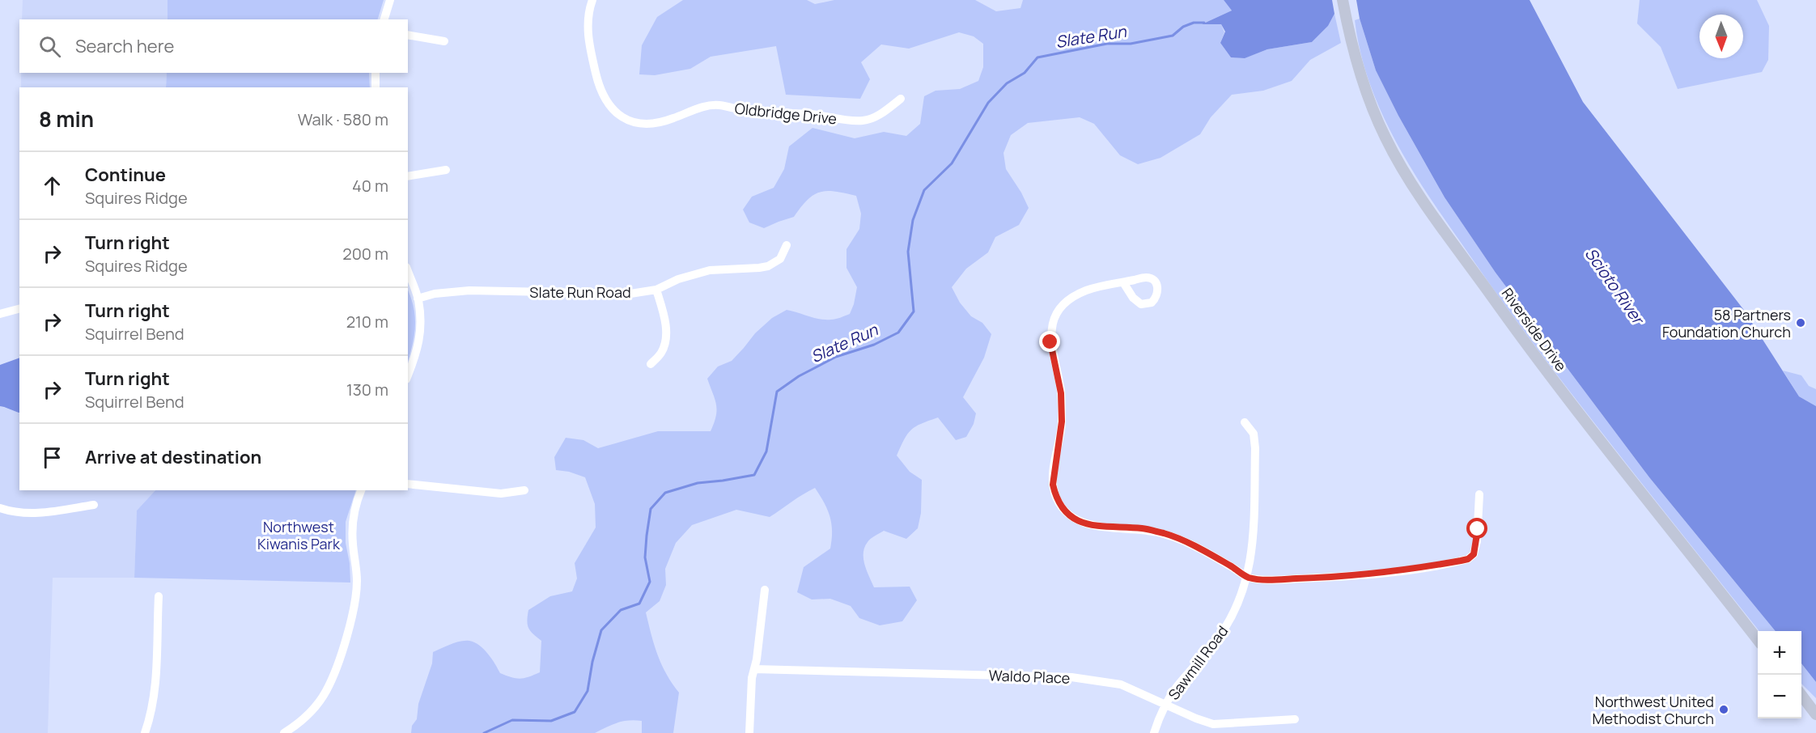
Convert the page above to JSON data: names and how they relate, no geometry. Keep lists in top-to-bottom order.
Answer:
{
  "streets": {
    "main road": ["Riverside Drive"],
    "street": [
      "Oldbridge Drive",
      "Slate Run Road",
      "Sawmill Road",
      "Waldo Place"
    ]
  },
  "crossings": [
    ["Sawmill Road", "Waldo Place"]
  ],
  "water": ["Slate Run", "Scioto River"],
  "parks": ["Northwest Kiwanis Park"],
  "places": ["58 Partners Foundation Church", "Northwest United Methodist Church"],
  "north": "bottom",
  "page": {
    "search": "Search here",
    "heading": ["8 min", "Walk · 580 m"],
    "list": [
      ["Continue", "Squires Ridge", "40 m"],
      ["Turn right", "Squires Ridge", "200 m"],
      ["Turn right", "Squirrel Bend", "210 m"],
      ["Turn right", "Squirrel Bend", "130 m"],
      "Arrive at destination"
    ],
    "map_buttons": ["+", "−"]
  }
}
